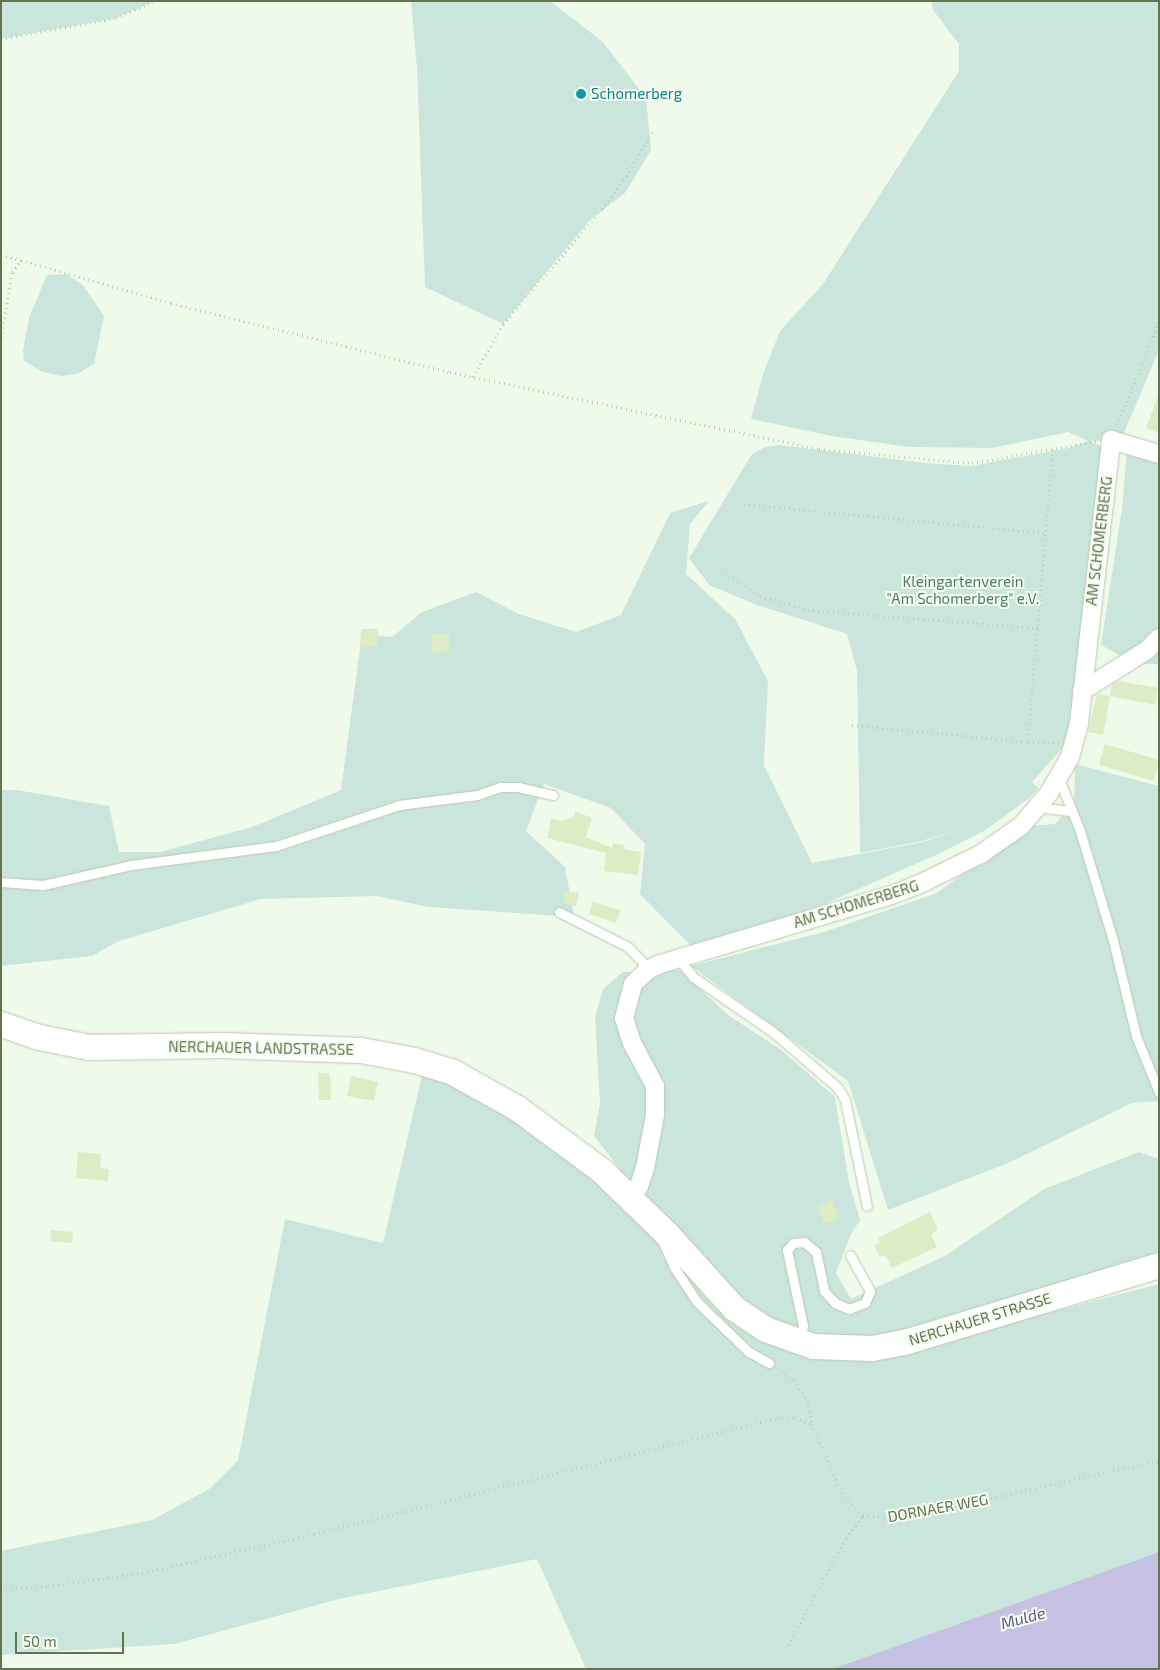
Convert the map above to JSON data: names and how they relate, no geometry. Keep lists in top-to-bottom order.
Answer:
{
  "streets": {
    "main road": ["NERCHAUER LANDSTRASSE", "NERCHAUER STRASSE"],
    "street": ["AM SCHOMERBERG"],
    "path": ["DORNAER WEG"]
  },
  "crossings": [
    ["NERCHAUER LANDSTRASSE", "NERCHAUER STRASSE"]
  ],
  "water": ["Mulde"],
  "parks": ["Kleingartenverein \"Am Schomerberg\" e.V."],
  "places": ["Schomerberg"],
  "scale_bar": "50 m"
}
